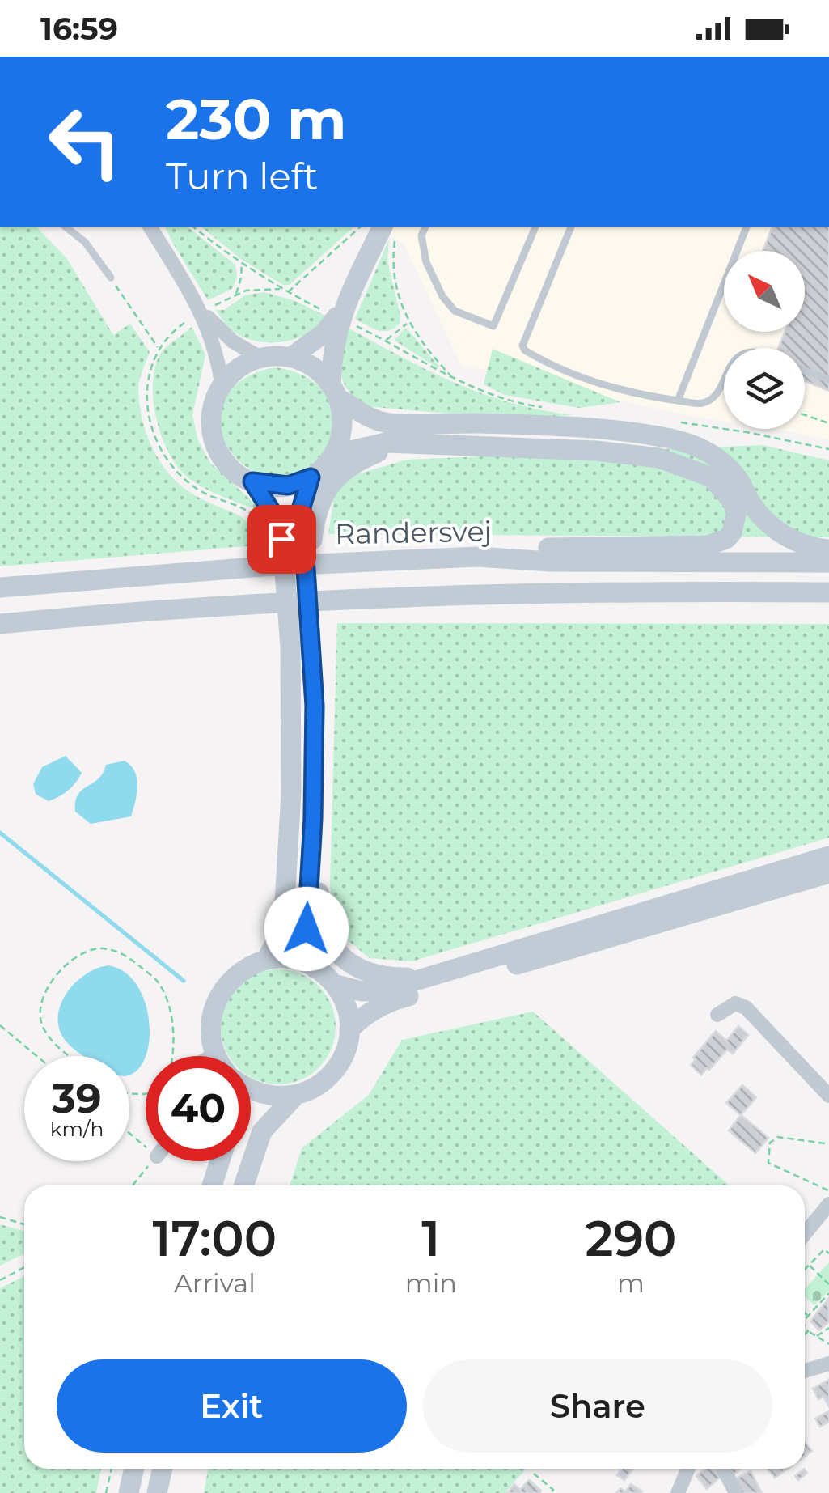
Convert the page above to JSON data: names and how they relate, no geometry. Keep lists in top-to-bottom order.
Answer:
{
  "streets": {
    "main road": ["Randersvej"]
  },
  "north": "top left",
  "page": {
    "status": "16:59",
    "turn": ["230 m", "Turn left"],
    "speed": "39 km/h",
    "limit": "40",
    "eta": [
      "17:00",
      "Arrival",
      "1",
      "min",
      "290",
      "m"
    ],
    "buttons": ["Exit", "Share"]
  }
}
